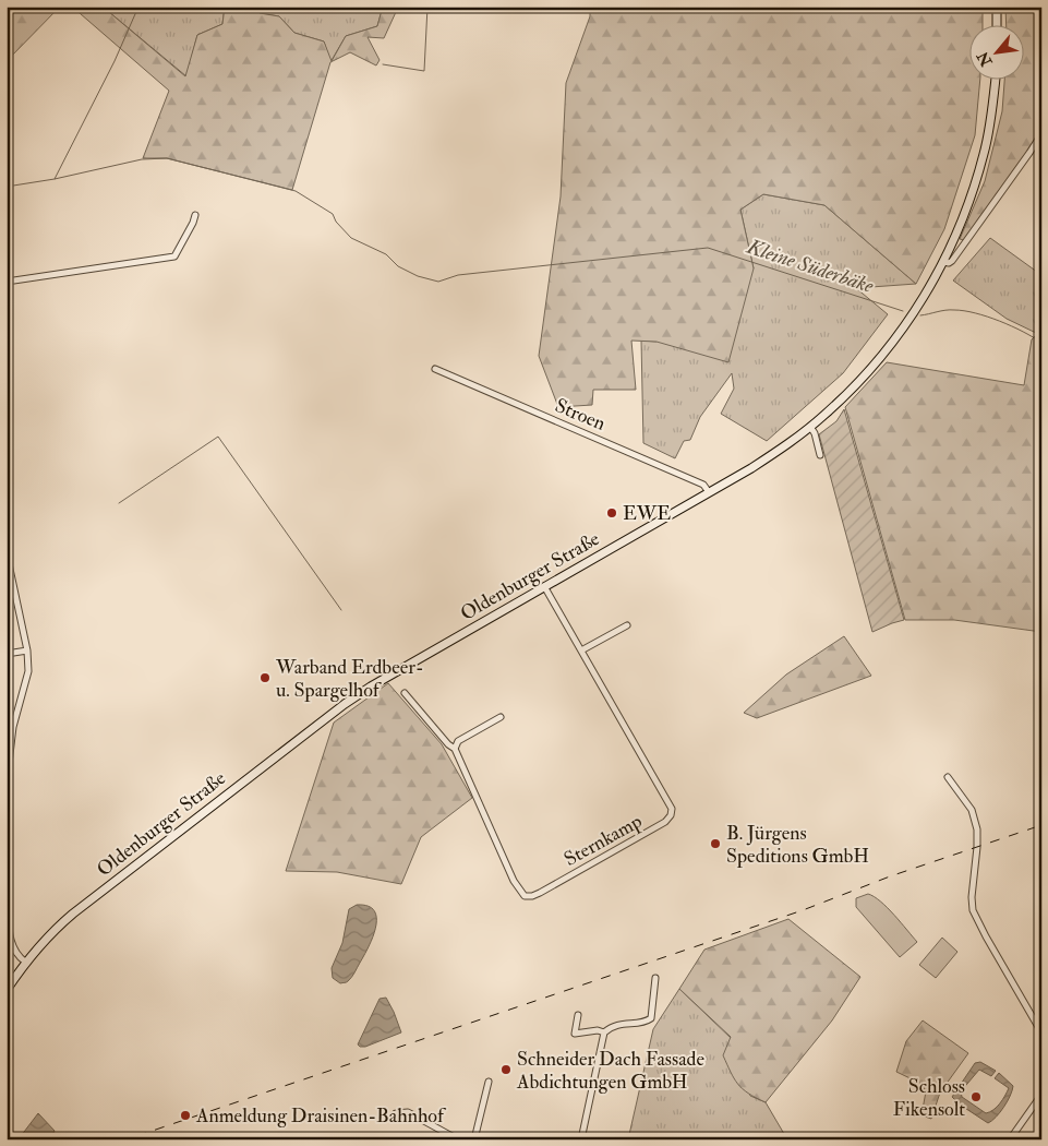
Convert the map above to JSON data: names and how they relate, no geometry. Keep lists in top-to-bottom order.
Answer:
{
  "streets": {
    "main road": ["Oldenburger Straße"],
    "street": ["Stroen", "Sternkamp"]
  },
  "crossings": [
    ["Stroen", "Oldenburger Straße"],
    ["Oldenburger Straße", "Sternkamp"]
  ],
  "water": ["Kleine Süderbäke"],
  "places": [
    "EWE",
    "Warband Erdbeer- u. Spargelhof",
    "B. Jürgens Speditions GmbH",
    "Schneider Dach Fassade Abdichtungen GmbH",
    "Schloss Fikensolt",
    "Anmeldung Draisinen-Bahnhof"
  ],
  "north": "bottom left"
}
